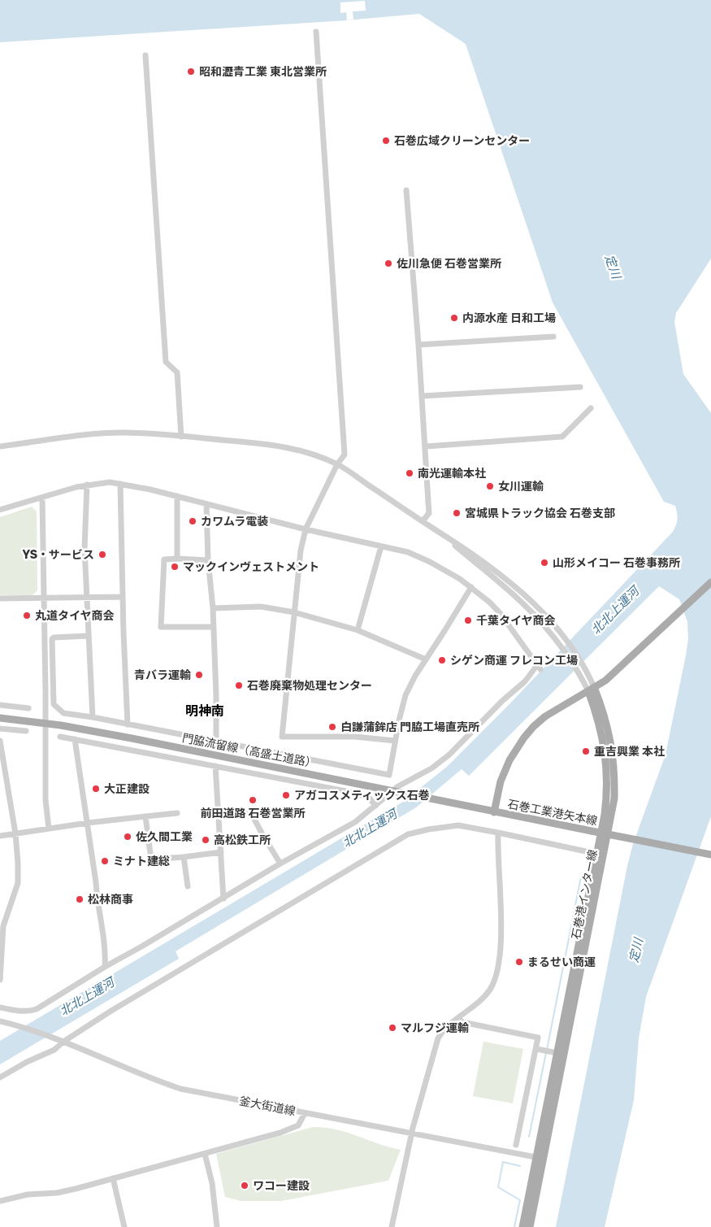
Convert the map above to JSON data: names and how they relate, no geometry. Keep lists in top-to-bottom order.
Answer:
{
  "streets": {
    "main road": ["門脇流留線（高盛土道路）", "石巻工業港矢本線", "石巻港インター線"],
    "street": ["釜大街道線"]
  },
  "crossings": [
    ["門脇流留線（高盛土道路）", "石巻工業港矢本線"],
    ["石巻工業港矢本線", "石巻港インター線"],
    ["石巻港インター線", "釜大街道線"]
  ],
  "districts": ["明神南"],
  "water": ["定川", "北北上運河"],
  "places": [
    "昭和瀝青工業 東北営業所",
    "石巻広域クリーンセンター",
    "佐川急便 石巻営業所",
    "内源水産 日和工場",
    "南光運輸本社",
    "女川運輸",
    "宮城県トラック協会 石巻支部",
    "カワムラ電装",
    "YS・サービス",
    "山形メイコー 石巻事務所",
    "マックインヴェストメント",
    "丸道タイヤ商会",
    "千葉タイヤ商会",
    "シゲン商運 フレコン工場",
    "青バラ運輸",
    "石巻廃棄物処理センター",
    "白謙蒲鉾店 門脇工場直売所",
    "重吉興業 本社",
    "大正建設",
    "アガコスメティックス石巻",
    "前田道路 石巻営業所",
    "佐久間工業",
    "高松鉄工所",
    "ミナト建総",
    "松林商事",
    "まるせい商運",
    "マルフジ運輸",
    "ワコー建設"
  ]
}
